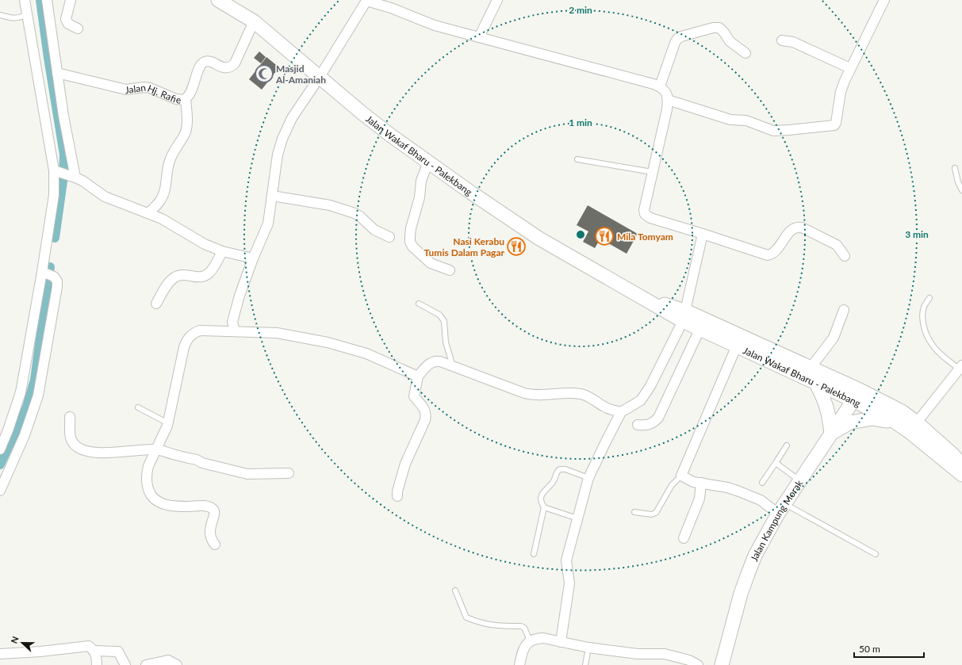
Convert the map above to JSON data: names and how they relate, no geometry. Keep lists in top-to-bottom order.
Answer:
{
  "streets": {
    "main road": ["Jalan Wakaf Bharu - Palekbang", "Jalan Kampung Morak"],
    "street": ["Jalan Hj. Rafie"]
  },
  "crossings": [
    ["Jalan Hj. Rafie", "Jalan Wakaf Bharu - Palekbang"],
    ["Jalan Wakaf Bharu - Palekbang", "Jalan Kampung Morak"]
  ],
  "places": {
    "mosque": ["Masjid Al-Amaniah"],
    "restaurant": ["Mila Tomyam", "Nasi Kerabu Tumis Dalam Pagar"]
  },
  "scale_bar": "50 m",
  "north": "left",
  "rings": ["2 min", "1 min", "3 min"]
}
